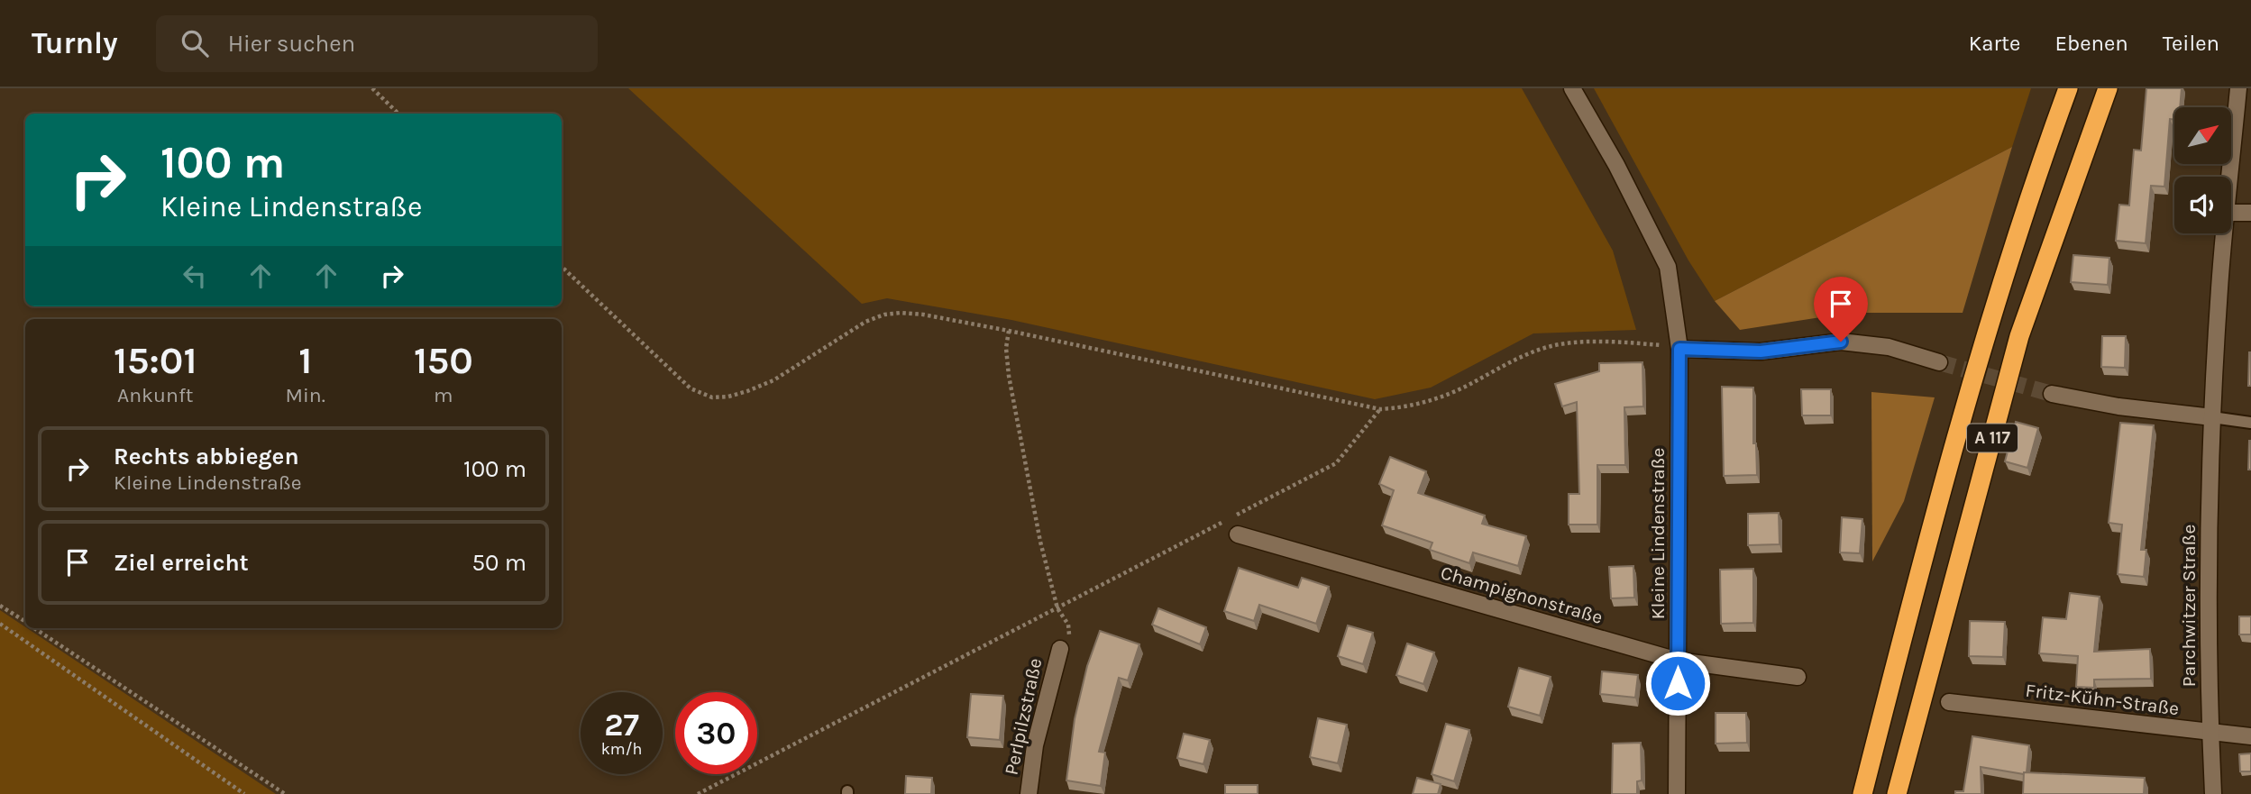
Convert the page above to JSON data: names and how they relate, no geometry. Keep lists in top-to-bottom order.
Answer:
{
  "streets": {
    "highway": ["A 117"],
    "street": [
      "Kleine Lindenstraße",
      "Champignonstraße",
      "Parchwitzer Straße",
      "Fritz-Kühn-Straße",
      "Perlpilzstraße"
    ]
  },
  "crossings": [
    ["Kleine Lindenstraße", "Champignonstraße"],
    ["Parchwitzer Straße", "Fritz-Kühn-Straße"]
  ],
  "north": "top right",
  "page": {
    "header": "Turnly",
    "search": "Hier suchen",
    "nav": ["Karte", "Ebenen", "Teilen"],
    "turn": ["100 m", "Kleine Lindenstraße"],
    "eta": [
      "15:01",
      "Ankunft",
      "1",
      "Min.",
      "150",
      "m"
    ],
    "list": [
      {
        "name": "Rechts abbiegen",
        "note": "Kleine Lindenstraße",
        "value": "100 m"
      },
      {
        "name": "Ziel erreicht",
        "value": "50 m"
      }
    ],
    "speed": "27 km/h",
    "limit": "30"
  }
}
